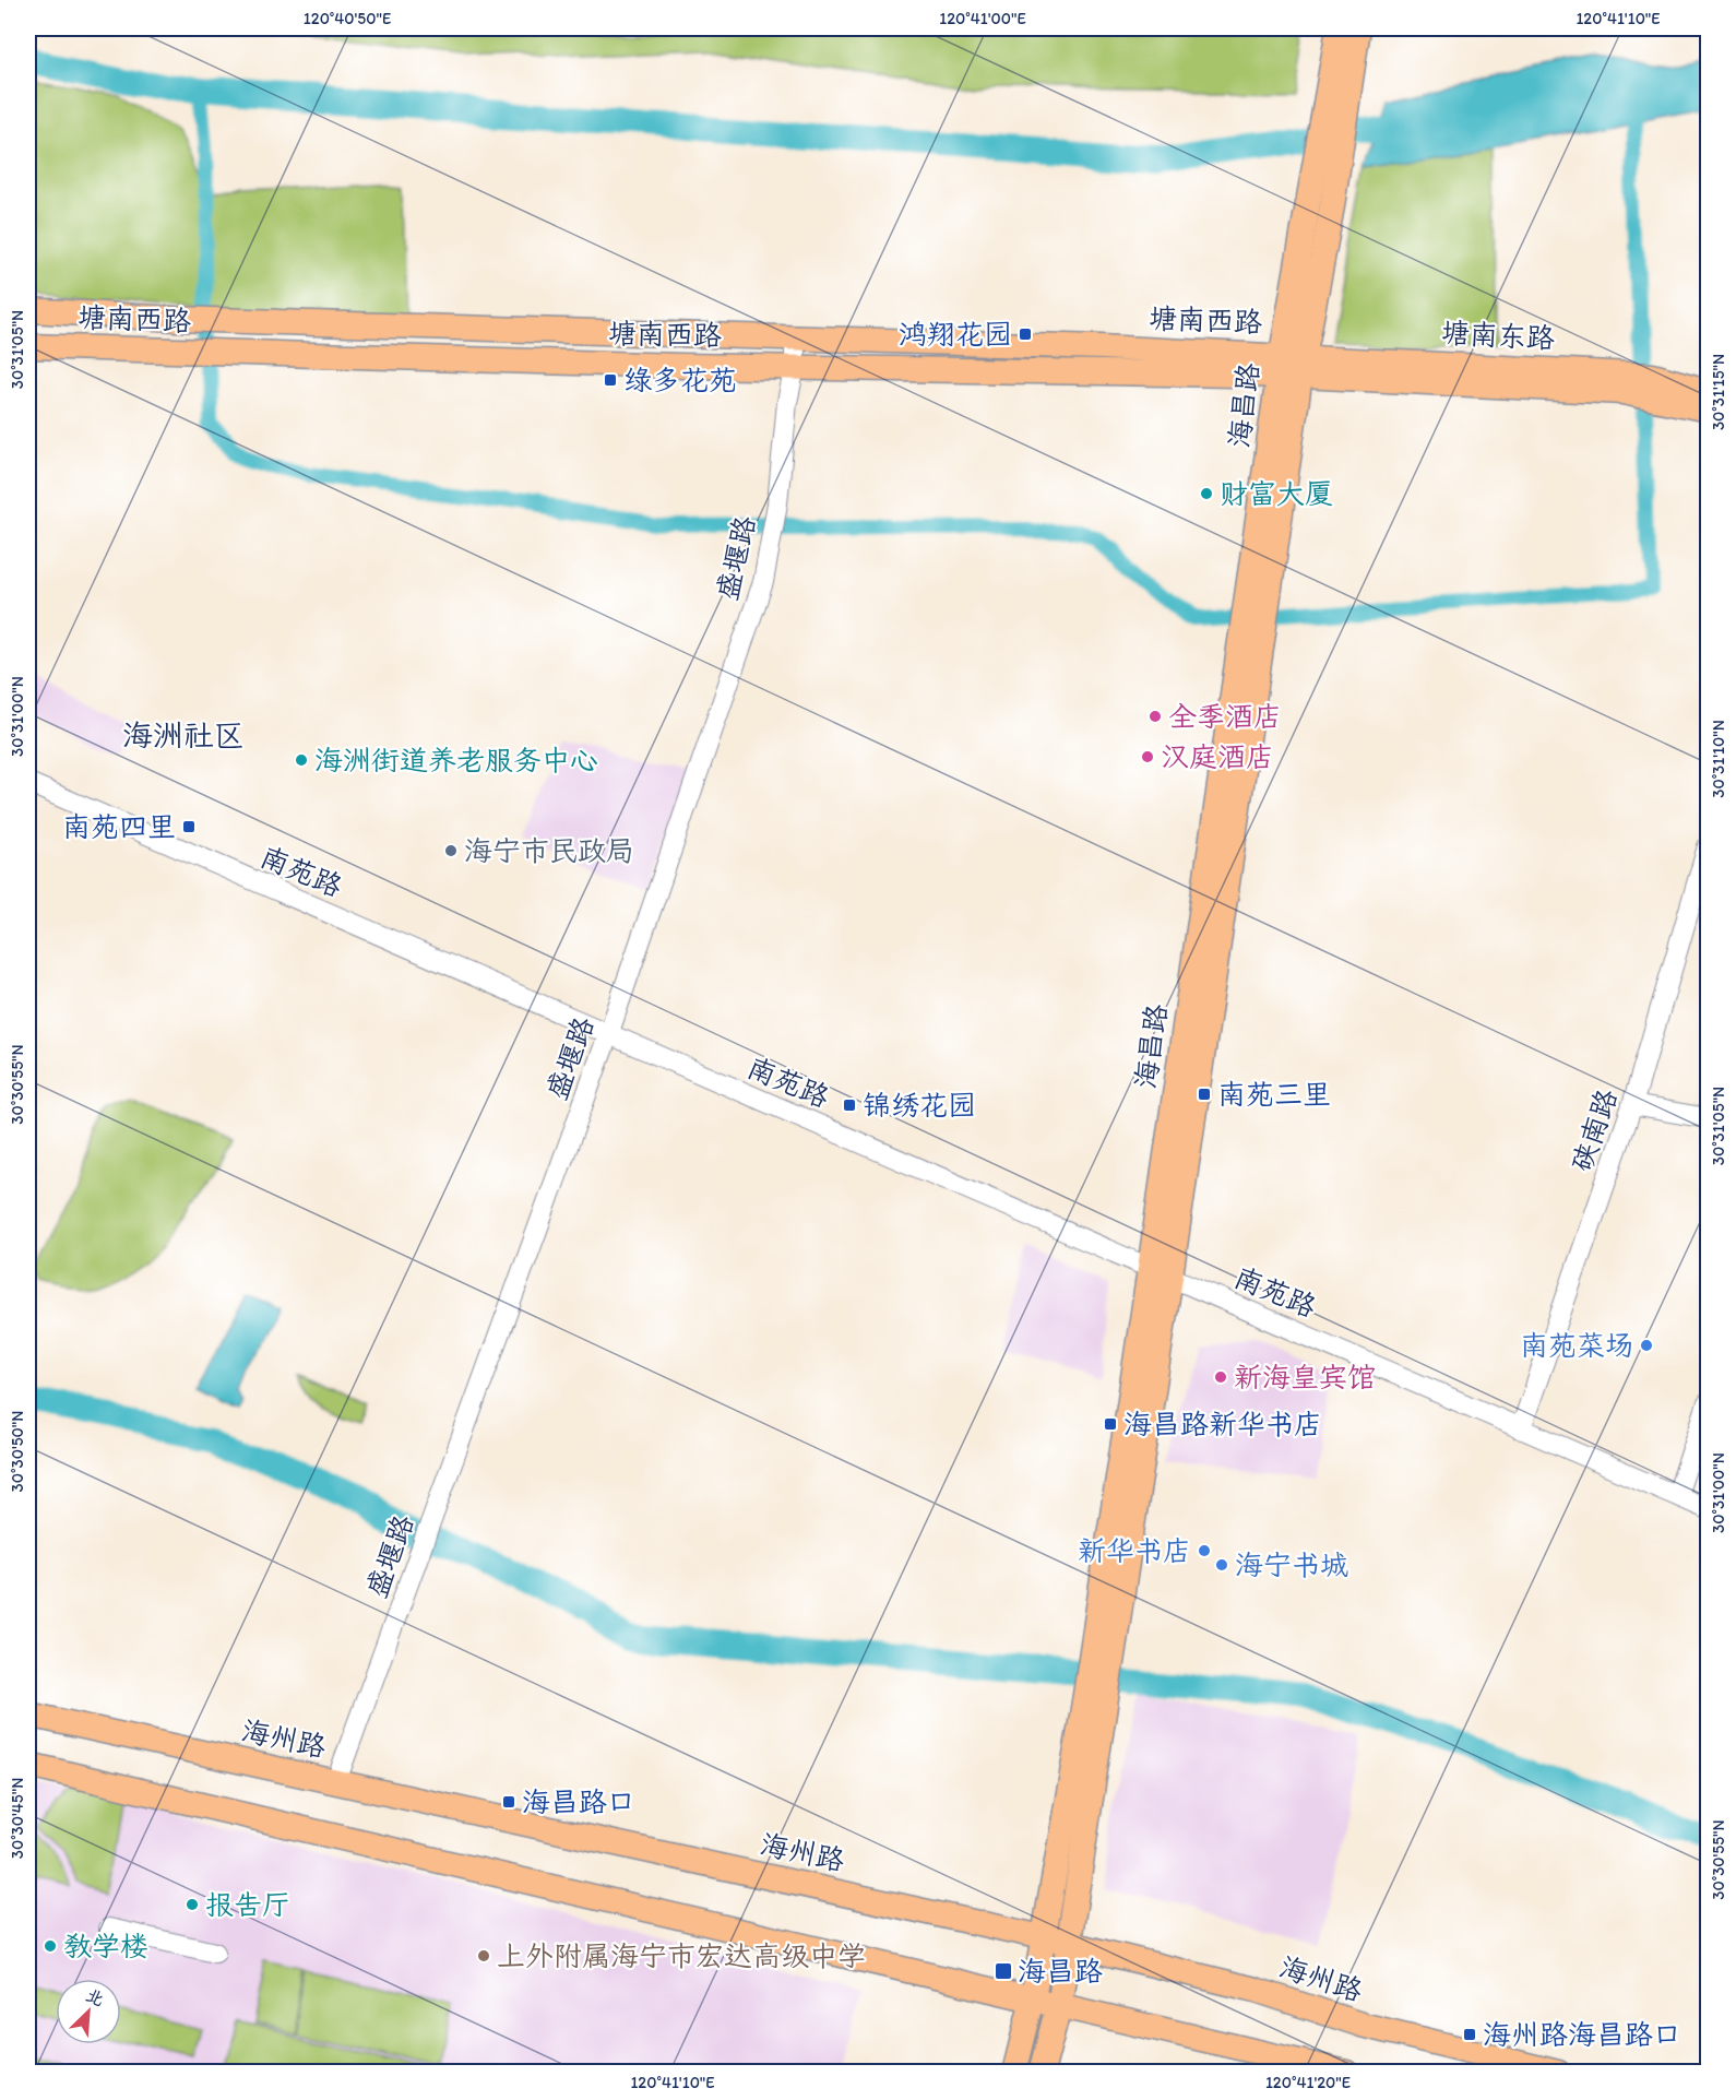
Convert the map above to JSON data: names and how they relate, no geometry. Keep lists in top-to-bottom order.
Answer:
{
  "streets": {
    "main road": [
      "塘南西路",
      "塘南东路",
      "海昌路",
      "海州路"
    ],
    "street": ["盛堰路", "南苑路", "硖南路"]
  },
  "crossings": [
    ["塘南西路", "塘南东路"],
    ["塘南西路", "海昌路"],
    ["塘南西路", "盛堰路"],
    ["塘南东路", "海昌路"],
    ["海昌路", "南苑路"],
    ["海昌路", "海州路"],
    ["盛堰路", "南苑路"],
    ["盛堰路", "海州路"],
    ["南苑路", "硖南路"]
  ],
  "districts": ["海洲社区"],
  "places": {
    "transit": [
      "鸿翔花园",
      "绿多花苑",
      "南苑四里",
      "南苑三里",
      "锦绣花园",
      "海昌路新华书店",
      "海昌路口",
      "海昌路",
      "海州路海昌路口"
    ],
    "other": [
      "财富大厦",
      "全季酒店",
      "汉庭酒店",
      "海洲街道养老服务中心",
      "海宁市民政局",
      "南苑菜场",
      "新海皇宾馆",
      "新华书店",
      "海宁书城",
      "报告厅",
      "教学楼",
      "上外附属海宁市宏达高级中学"
    ]
  },
  "north": "top right",
  "coordinates": [
    "120°40'50\"E",
    "120°41'00\"E",
    "120°41'10\"E",
    "30°31'05\"N",
    "30°31'15\"N",
    "30°31'00\"N",
    "30°31'10\"N",
    "30°30'55\"N",
    "30°30'50\"N",
    "30°30'45\"N",
    "120°41'20\"E"
  ]
}
